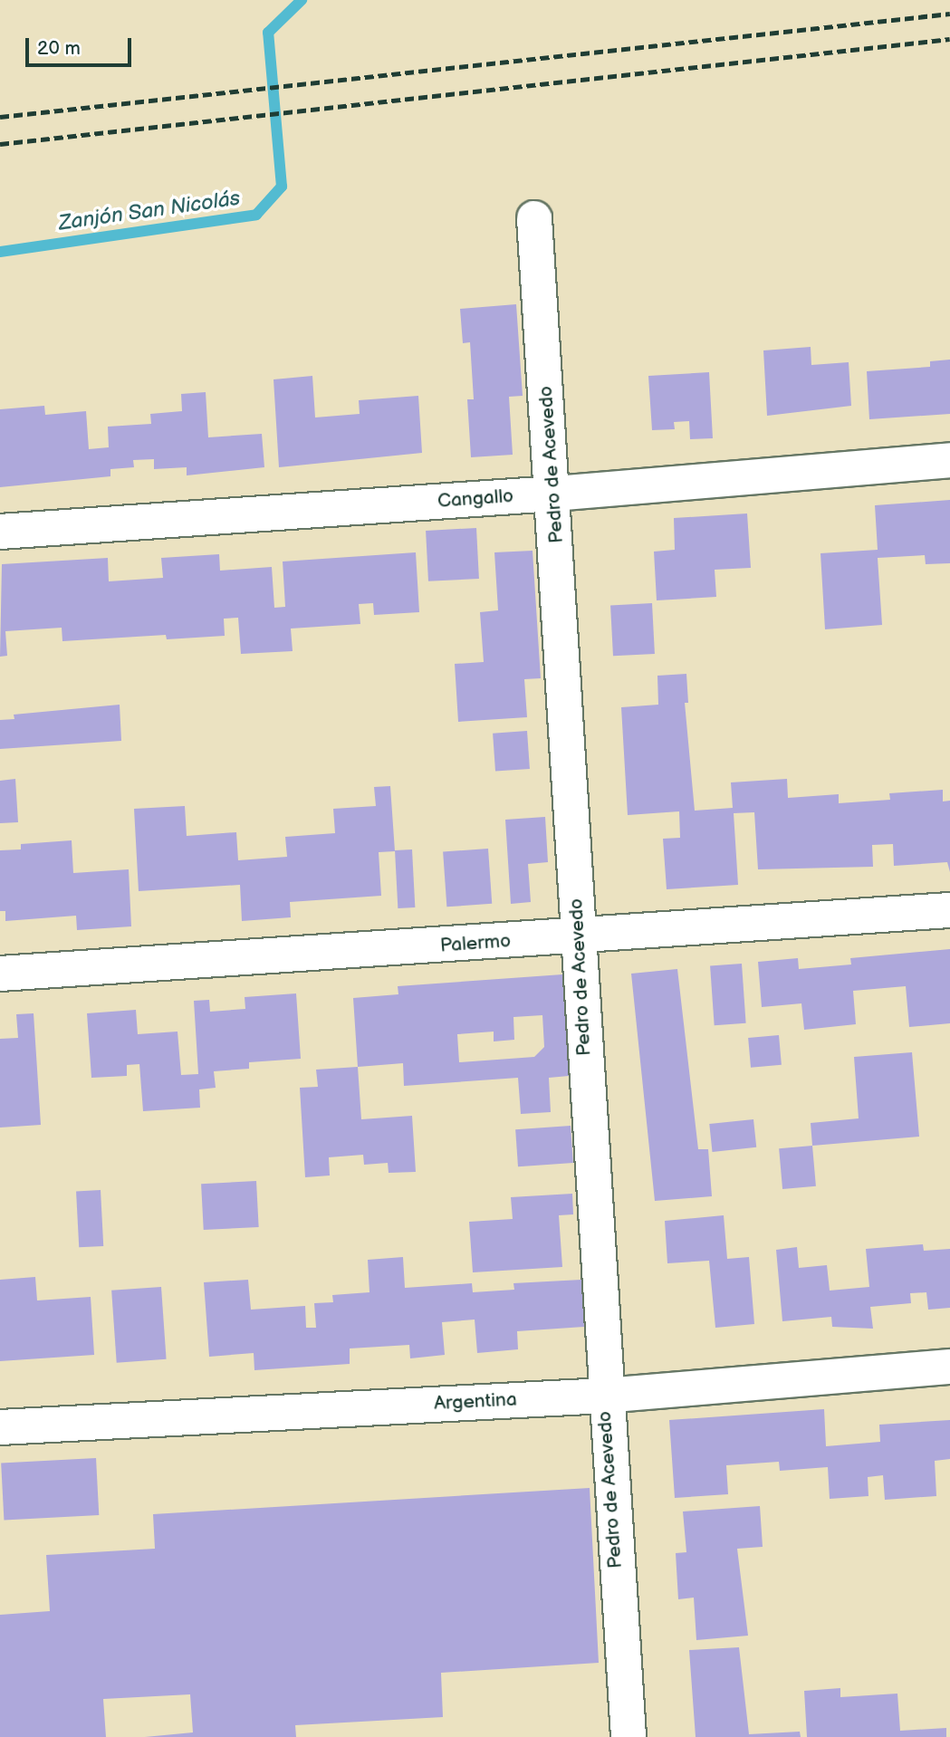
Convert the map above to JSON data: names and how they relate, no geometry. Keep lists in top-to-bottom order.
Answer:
{
  "streets": {
    "street": [
      "Pedro de Acevedo",
      "Cangallo",
      "Palermo",
      "Argentina"
    ]
  },
  "crossings": [
    ["Pedro de Acevedo", "Cangallo"],
    ["Pedro de Acevedo", "Palermo"],
    ["Pedro de Acevedo", "Argentina"]
  ],
  "water": ["Zanjón San Nicolás"],
  "scale_bar": "20 m"
}
